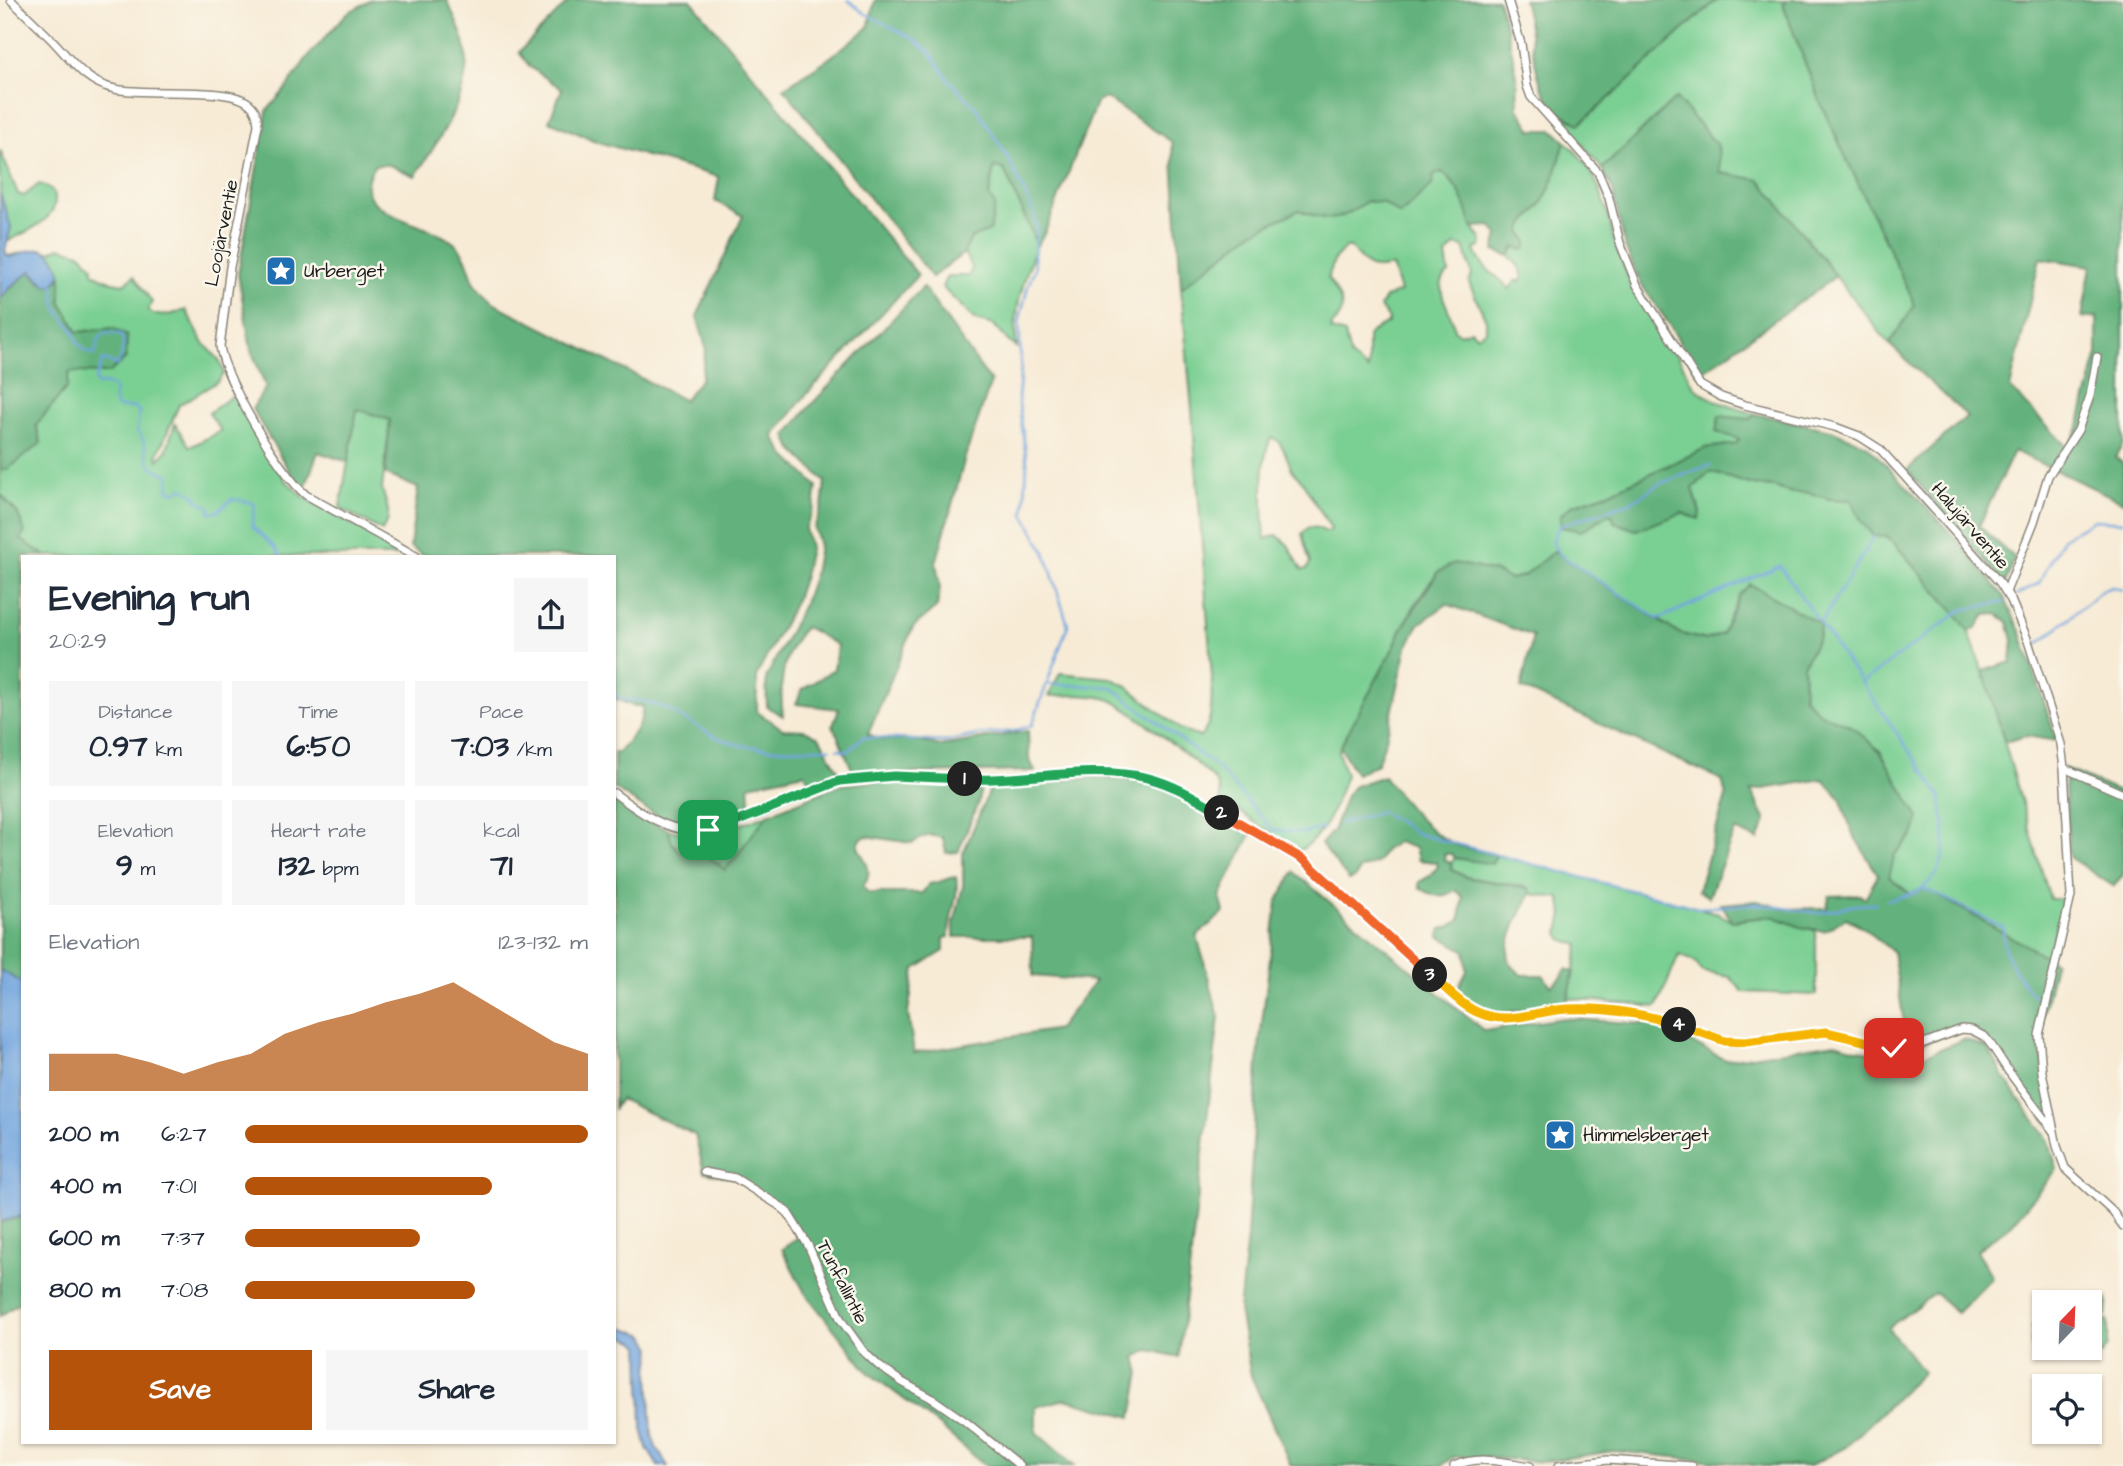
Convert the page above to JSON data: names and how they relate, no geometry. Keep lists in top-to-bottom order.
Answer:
{
  "streets": {
    "street": ["Loojärventie", "Halujärventie", "Tunfallintie"]
  },
  "places": {
    "place": ["Urberget", "Himmelsberget"]
  },
  "north": "top right",
  "page": {
    "heading": ["Evening run", "20:29"],
    "stats": [
      ["Distance", "0.97 km"],
      ["Time", "6:50"],
      ["Pace", "7:03 /km"],
      ["Elevation", "9 m"],
      ["Heart rate", "132 bpm"],
      ["kcal", "71"]
    ],
    "pins": [
      "1",
      "2",
      "3",
      "4"
    ],
    "chart": ["Elevation", "123–132 m"],
    "list": [
      {
        "name": "200 m",
        "note": "6:27"
      },
      {
        "name": "400 m",
        "note": "7:01"
      },
      {
        "name": "600 m",
        "note": "7:37"
      },
      {
        "name": "800 m",
        "note": "7:08"
      }
    ],
    "buttons": ["Save", "Share"]
  }
}
